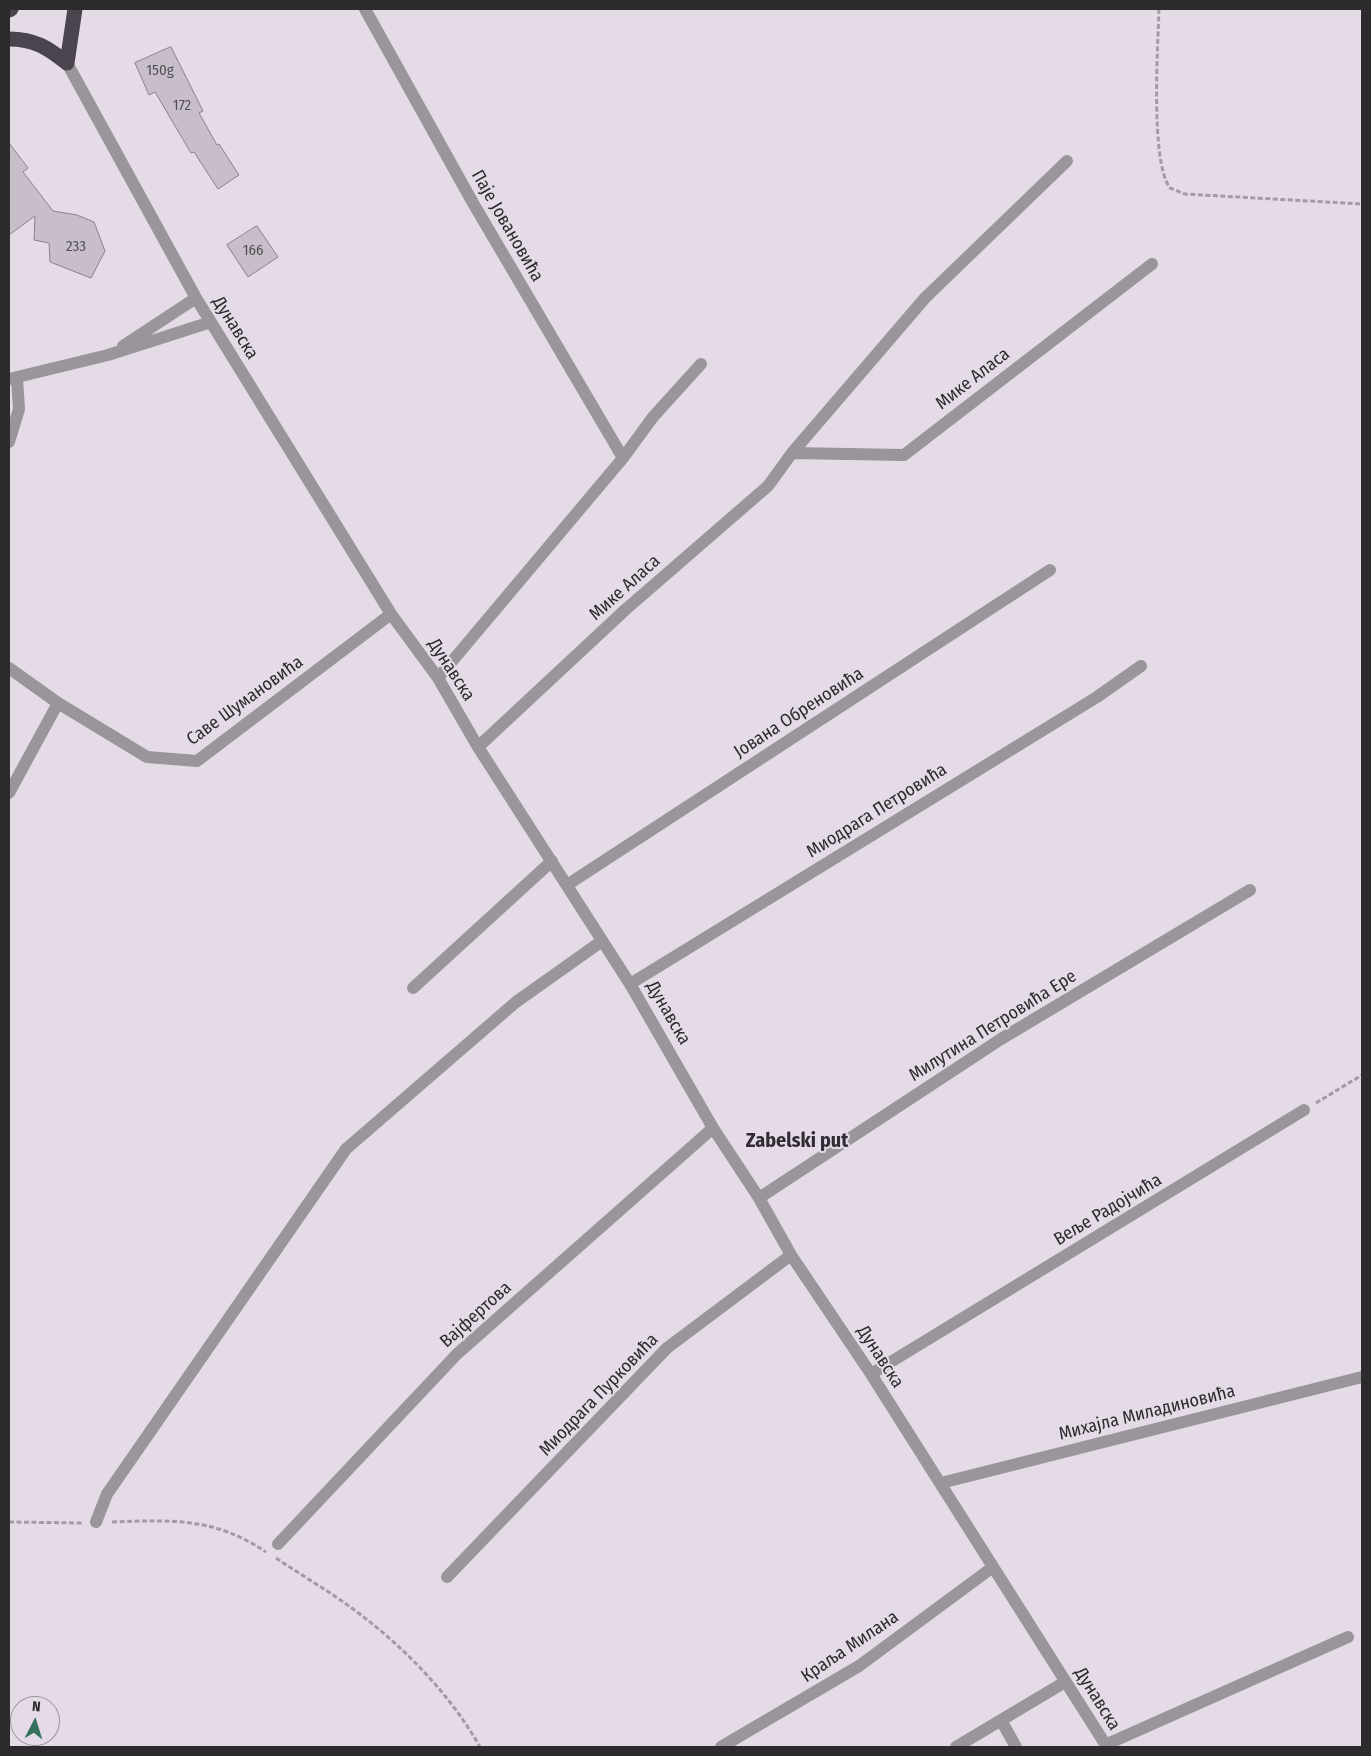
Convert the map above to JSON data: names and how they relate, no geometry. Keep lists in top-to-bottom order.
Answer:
{
  "streets": {
    "street": [
      "Паје Јовановића",
      "Дунавска",
      "Мике Аласа",
      "Саве Шумановића",
      "Јована Обреновића",
      "Миодрага Петровића",
      "Милутина Петровића Ере",
      "Веље Радојчића",
      "Вајфертова",
      "Миодрага Пурковића",
      "Михајла Миладиновића",
      "Краља Милана"
    ]
  },
  "crossings": [
    ["Дунавска", "Мике Аласа"],
    ["Дунавска", "Саве Шумановића"],
    ["Дунавска", "Јована Обреновића"],
    ["Дунавска", "Миодрага Петровића"],
    ["Дунавска", "Милутина Петровића Ере"],
    ["Дунавска", "Веље Радојчића"],
    ["Дунавска", "Вајфертова"],
    ["Дунавска", "Миодрага Пурковића"],
    ["Дунавска", "Михајла Миладиновића"],
    ["Дунавска", "Краља Милана"]
  ],
  "districts": ["Zabelski put"],
  "house_numbers": [
    "150g",
    "172",
    "233",
    "166"
  ],
  "north": "top"
}
